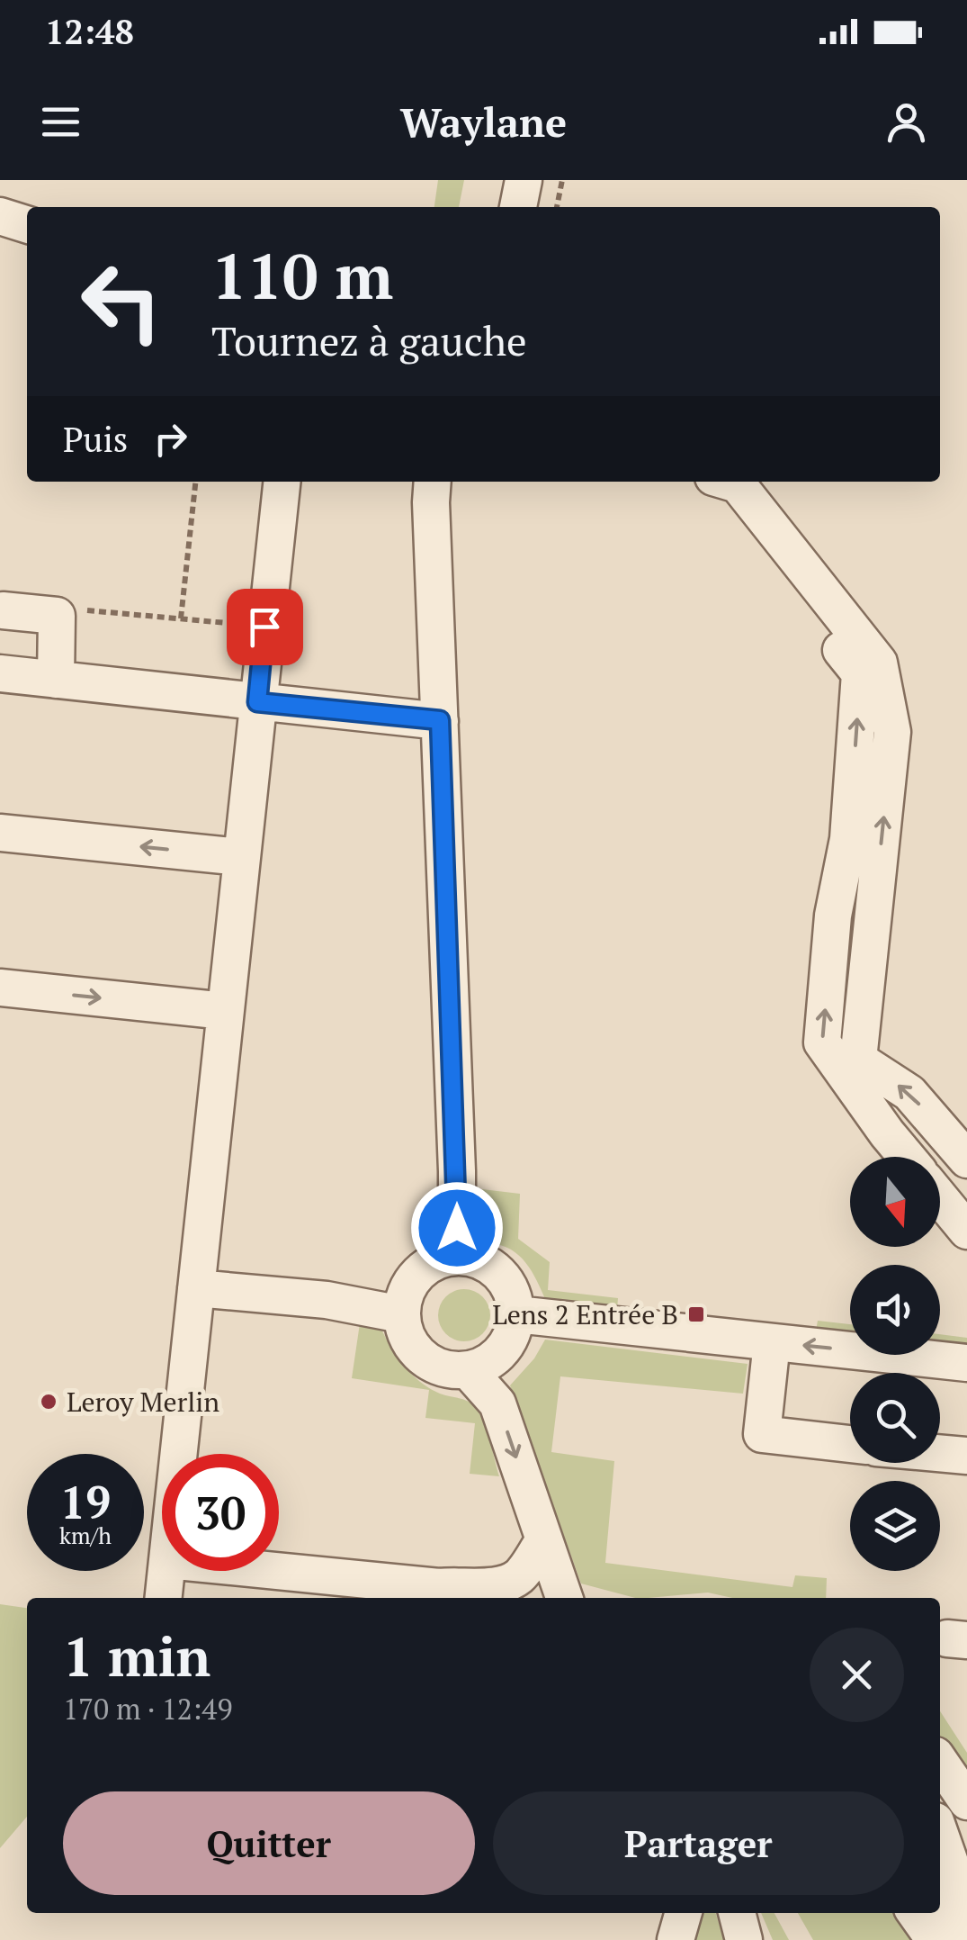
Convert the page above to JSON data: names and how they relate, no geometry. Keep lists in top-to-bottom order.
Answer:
{
  "places": {
    "transit": ["Lens 2 Entrée B"],
    "other": ["Leroy Merlin"]
  },
  "north": "bottom",
  "page": {
    "status": "12:48",
    "header": "Waylane",
    "turn": ["110 m", "Tournez à gauche"],
    "then": "Puis",
    "speed": "19 km/h",
    "limit": "30",
    "heading": ["1 min", "170 m · 12:49"],
    "buttons": ["Quitter", "Partager"]
  }
}
